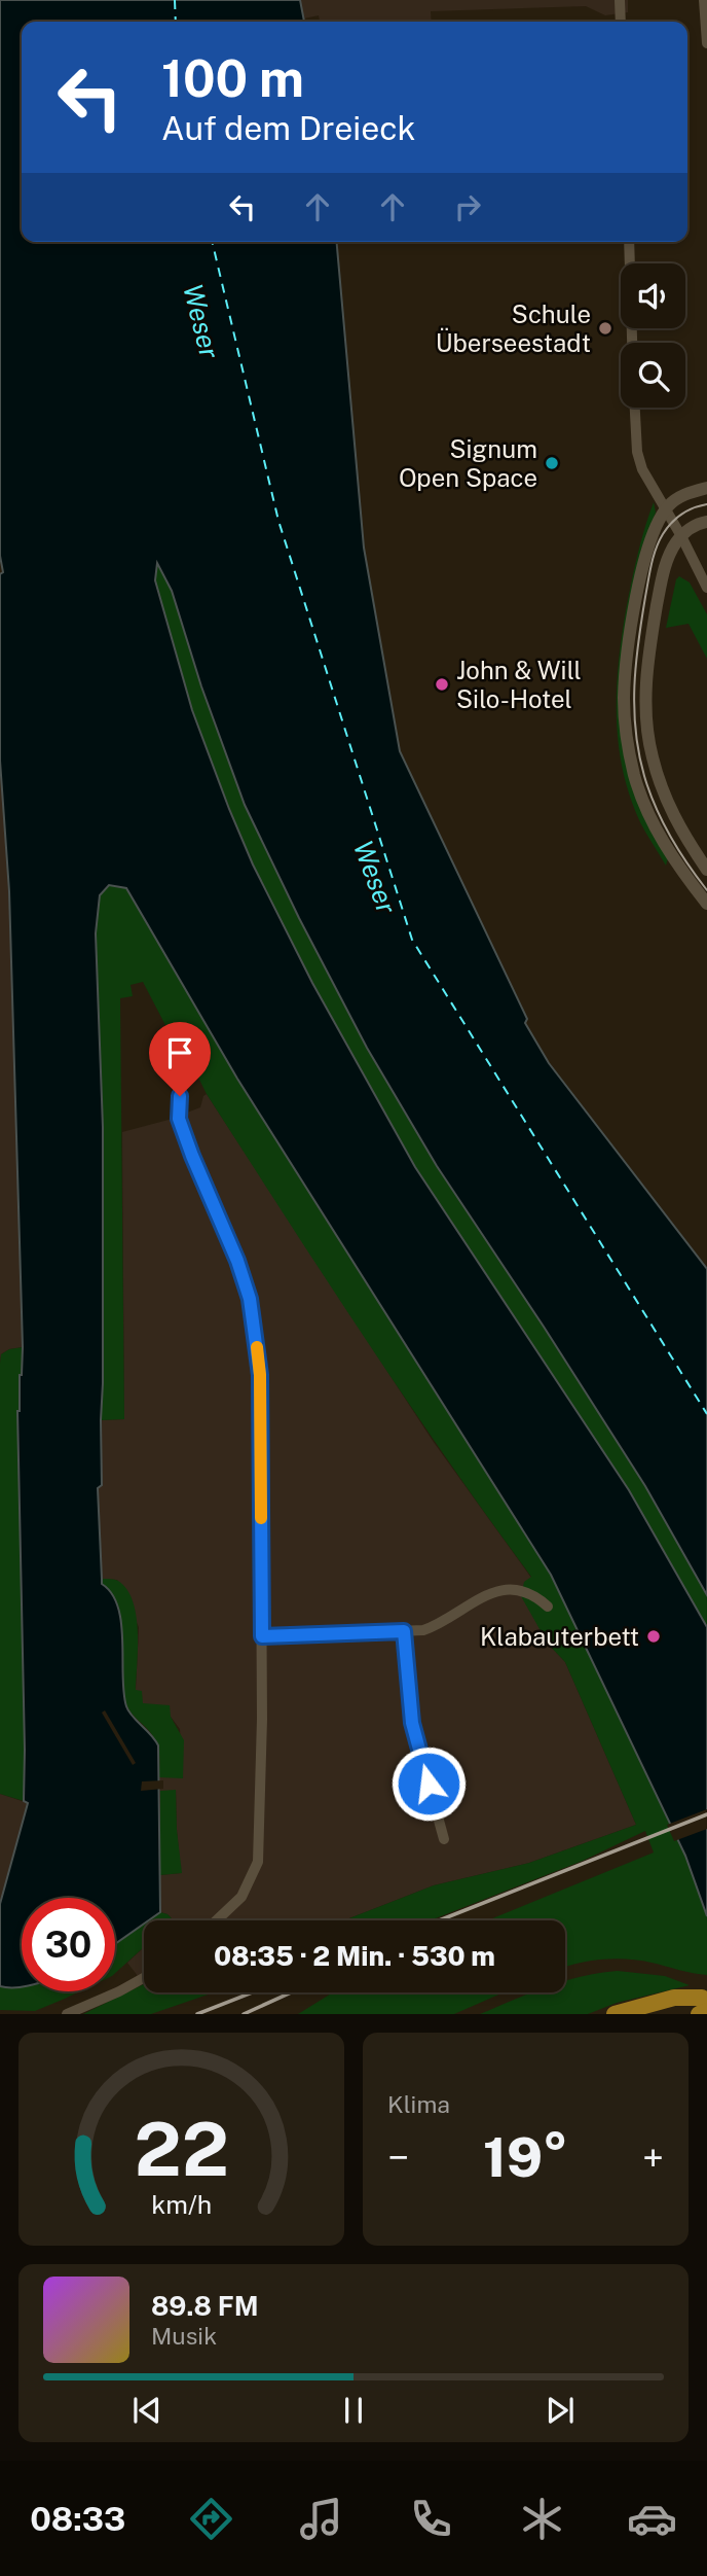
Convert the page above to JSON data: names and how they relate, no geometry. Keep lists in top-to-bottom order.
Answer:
{
  "water": ["Weser"],
  "places": [
    "Schule Überseestadt",
    "Signum Open Space",
    "John & Will Silo-Hotel",
    "Klabauterbett"
  ],
  "page": {
    "turn": ["100 m", "Auf dem Dreieck"],
    "limit": "30",
    "trip": "08:35 · 2 Min. · 530 m",
    "tile": "Klima",
    "heat": ["−", "19°", "+"],
    "song": ["89.8 FM", "Musik"],
    "tabs": "08:33",
    "gauge": ["22", "km/h"]
  }
}
